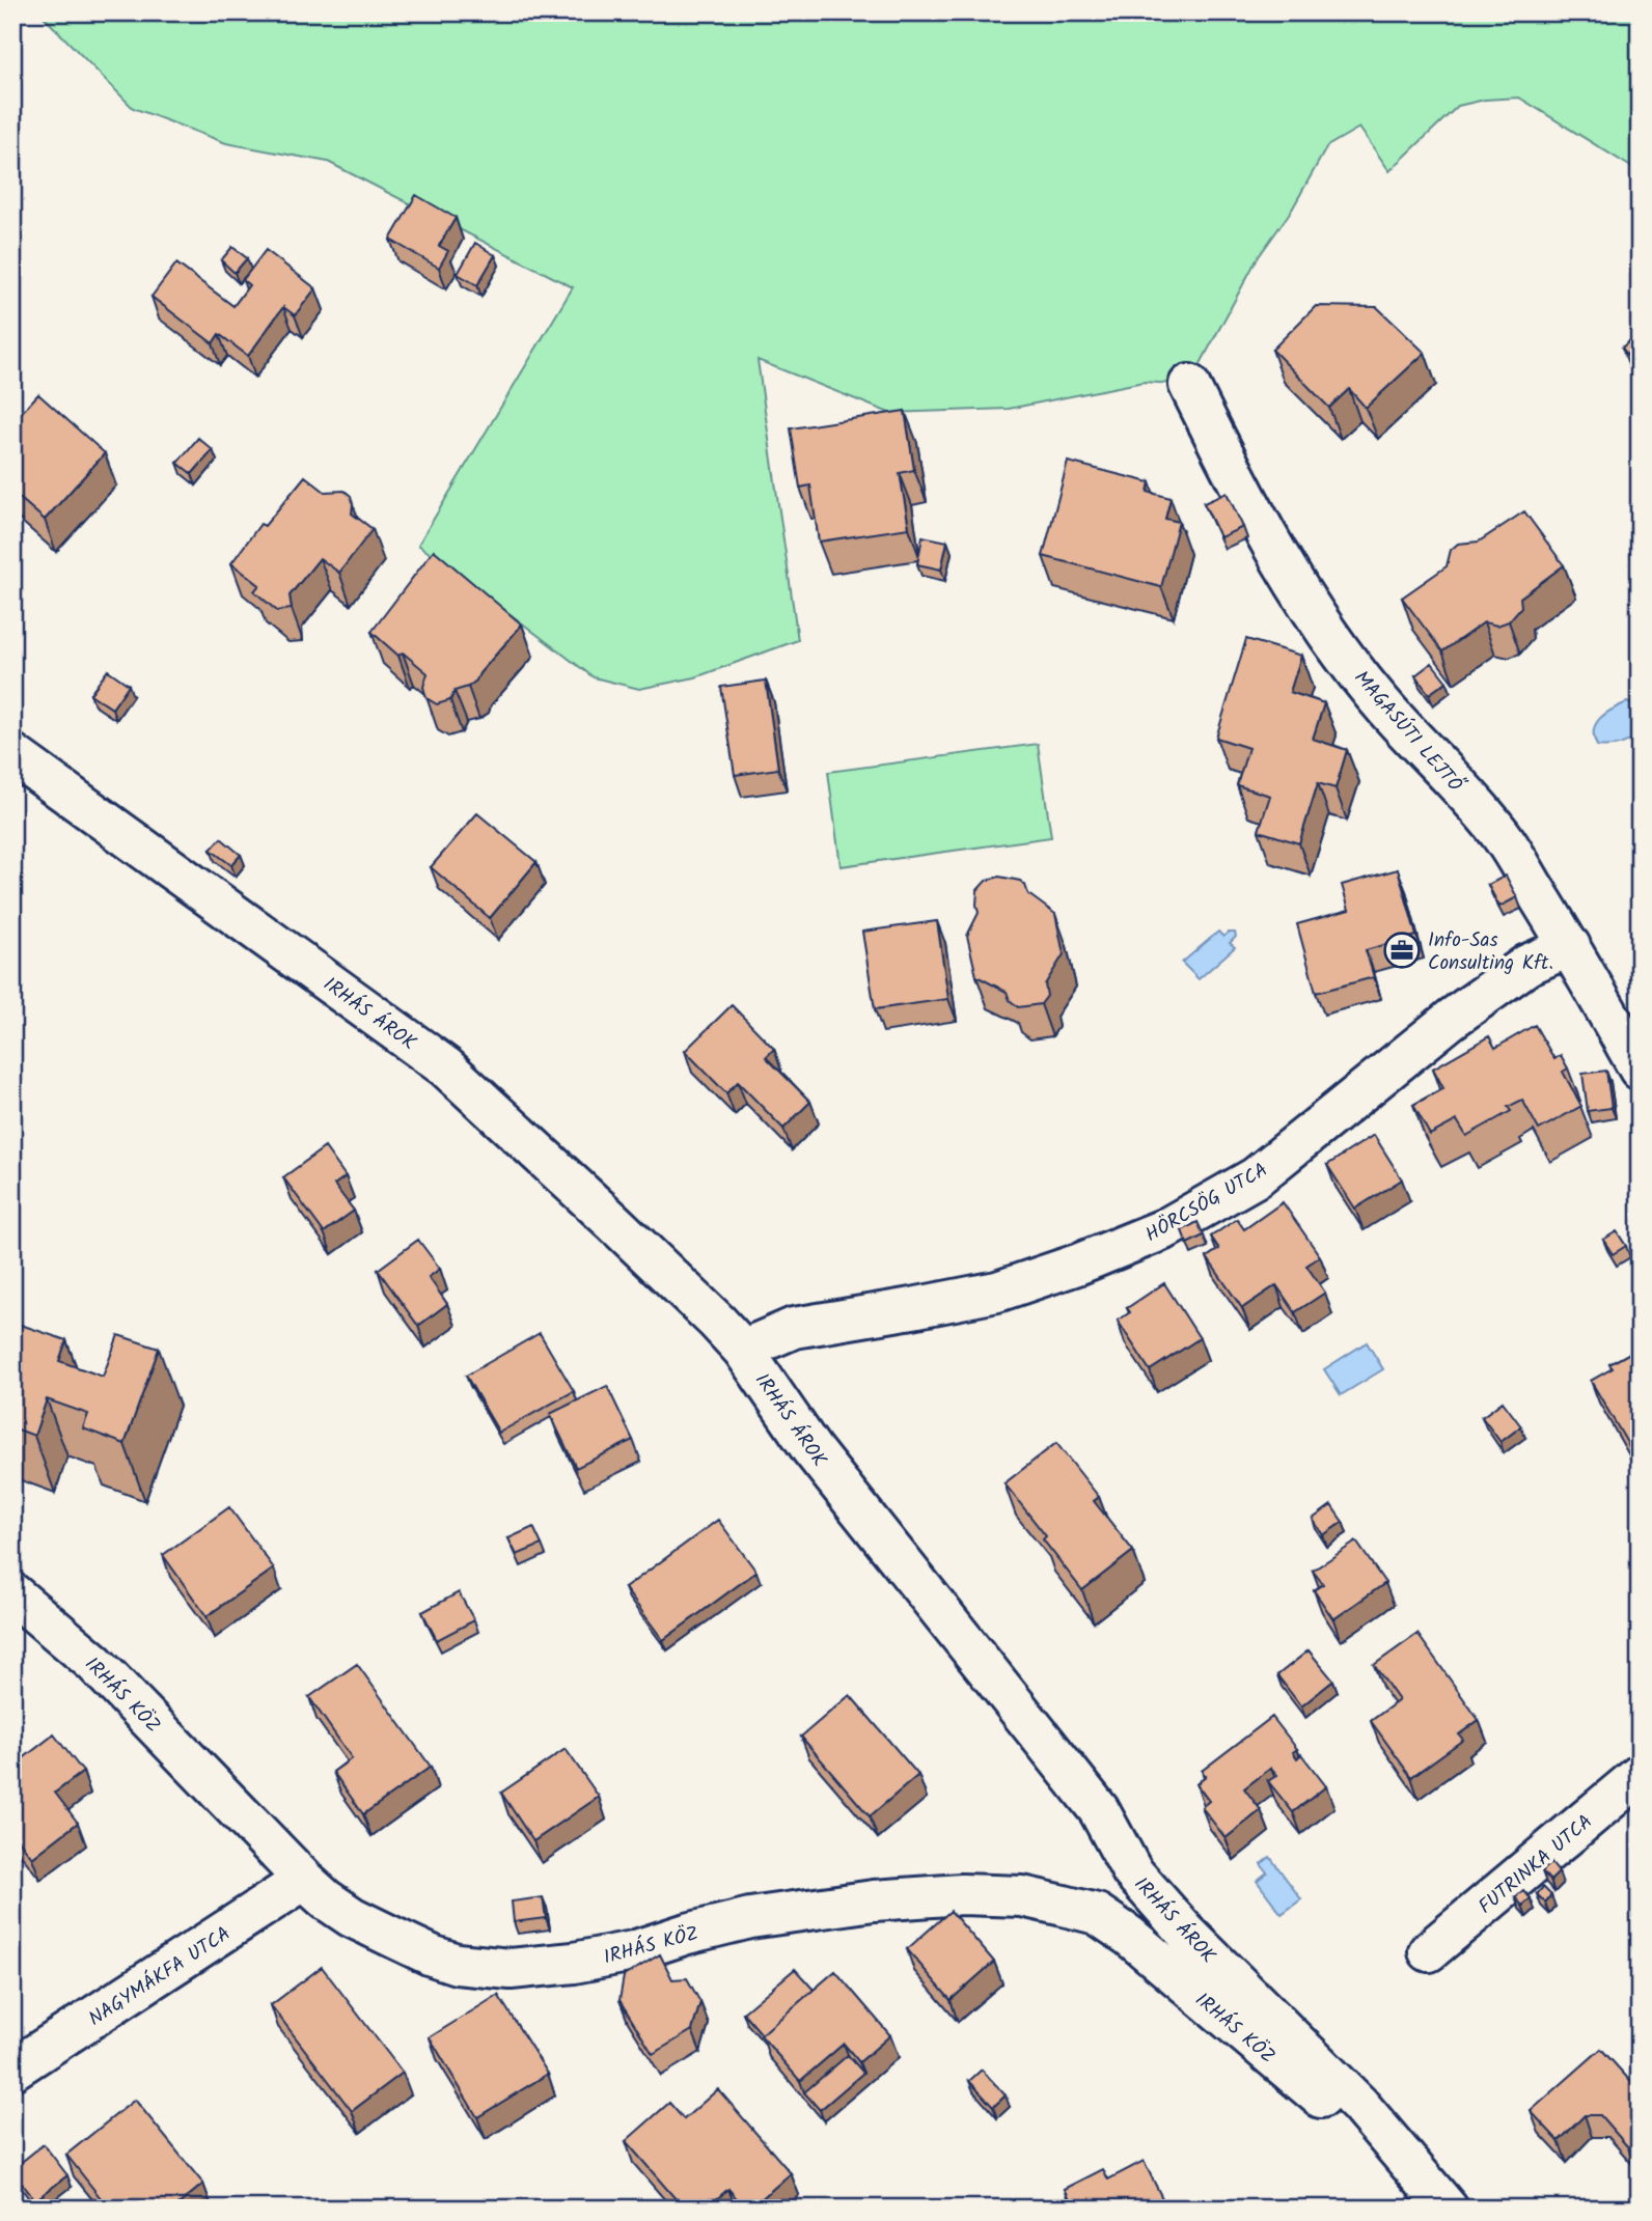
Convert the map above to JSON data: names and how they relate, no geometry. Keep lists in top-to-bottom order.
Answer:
{
  "streets": {
    "street": [
      "MAGASÚTI LEJTŐ",
      "IRHÁS ÁROK",
      "HÖRCSÖG UTCA",
      "IRHÁS KÖZ",
      "FUTRINKA UTCA",
      "NAGYMÁKFA UTCA"
    ]
  },
  "crossings": [
    ["MAGASÚTI LEJTŐ", "HÖRCSÖG UTCA"],
    ["IRHÁS ÁROK", "HÖRCSÖG UTCA"],
    ["IRHÁS ÁROK", "IRHÁS KÖZ"],
    ["IRHÁS KÖZ", "NAGYMÁKFA UTCA"]
  ],
  "places": {
    "office": ["Info-Sas Consulting Kft."]
  }
}
